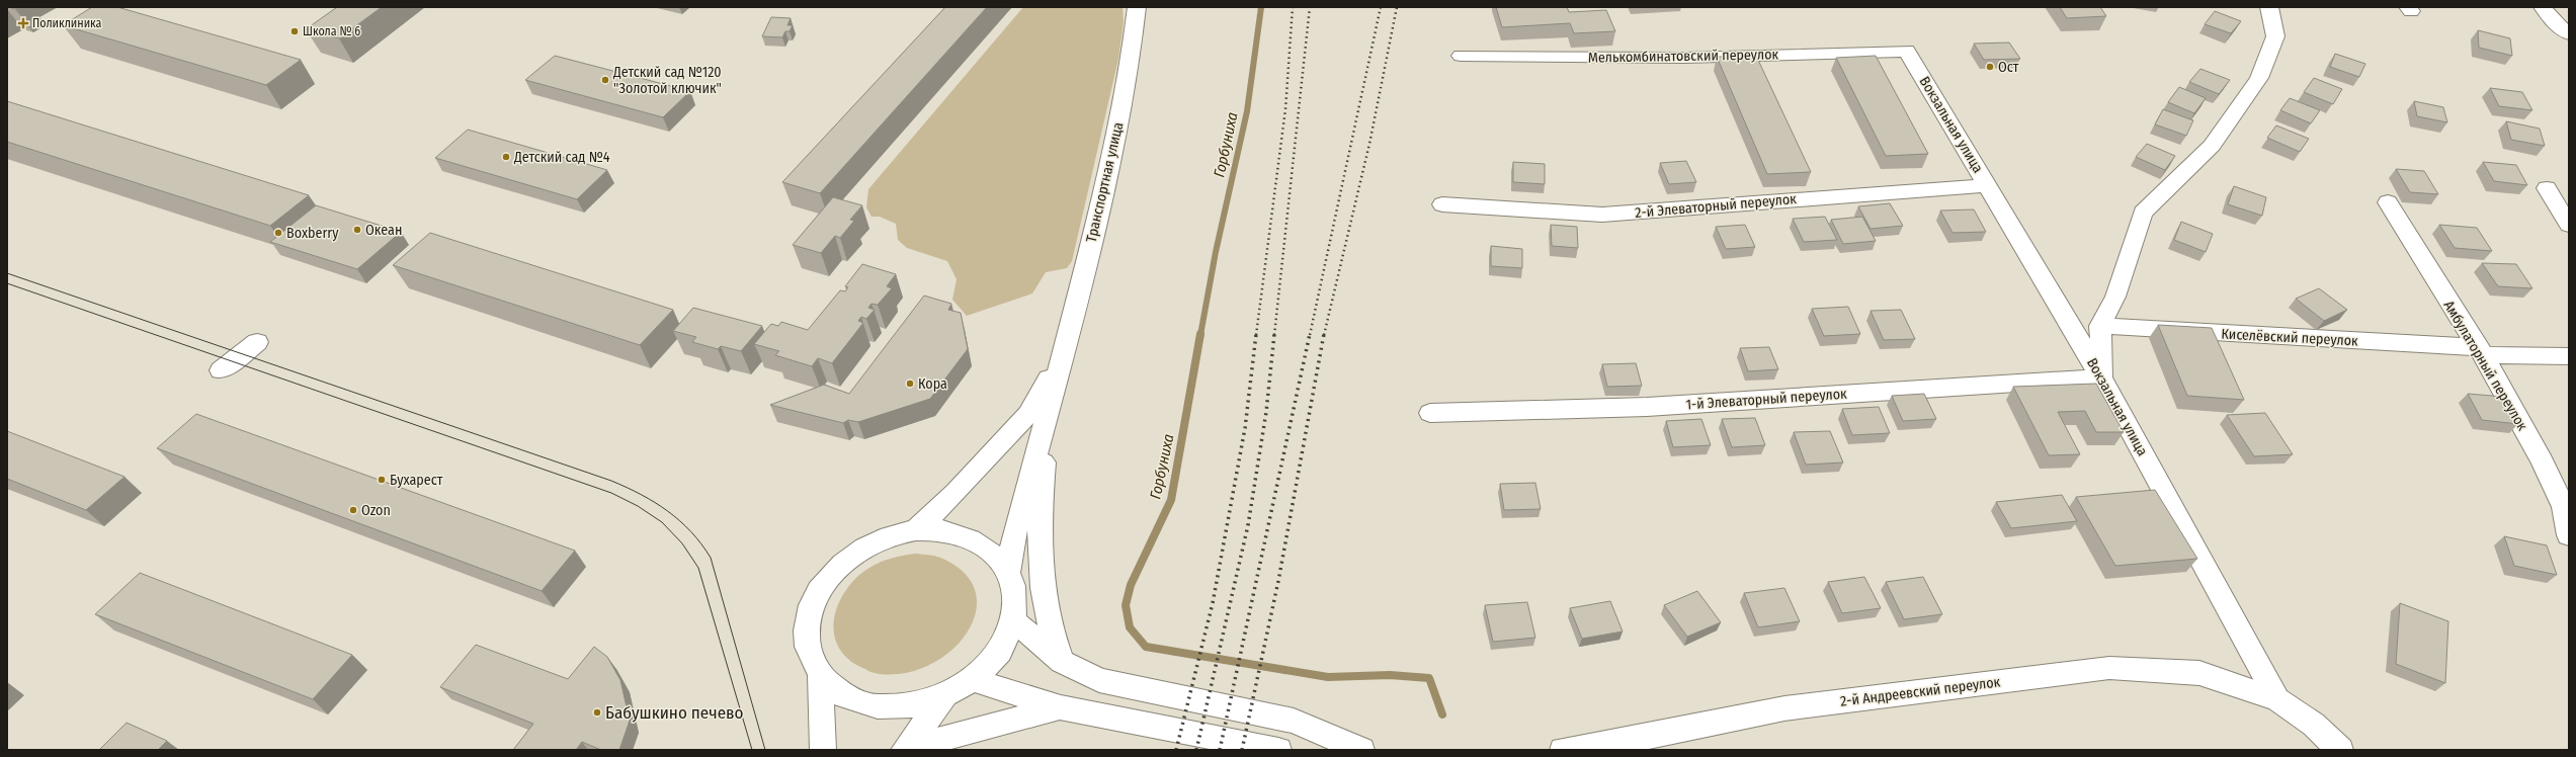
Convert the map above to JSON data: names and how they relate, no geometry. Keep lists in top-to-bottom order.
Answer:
{
  "streets": {
    "street": [
      "Мелькомбинатовский переулок",
      "Вокзальная улица",
      "Транспортная улица",
      "2-й Элеваторный переулок",
      "Киселёвский переулок",
      "Амбулаторный переулок",
      "1-й Элеваторный переулок",
      "2-й Андреевский переулок"
    ]
  },
  "crossings": [
    ["Мелькомбинатовский переулок", "Вокзальная улица"],
    ["Вокзальная улица", "2-й Элеваторный переулок"],
    ["Вокзальная улица", "1-й Элеваторный переулок"],
    ["Вокзальная улица", "2-й Андреевский переулок"],
    ["Киселёвский переулок", "Амбулаторный переулок"]
  ],
  "water": ["Горбуниха"],
  "places": {
    "health": ["Поликлиника"],
    "other": [
      "Школа № 6",
      "Ост",
      "Детский сад №120 \"Золотой ключик\"",
      "Детский сад №4",
      "Океан",
      "Boxberry",
      "Кора",
      "Бухарест",
      "Ozon",
      "Бабушкино печево"
    ]
  }
}
